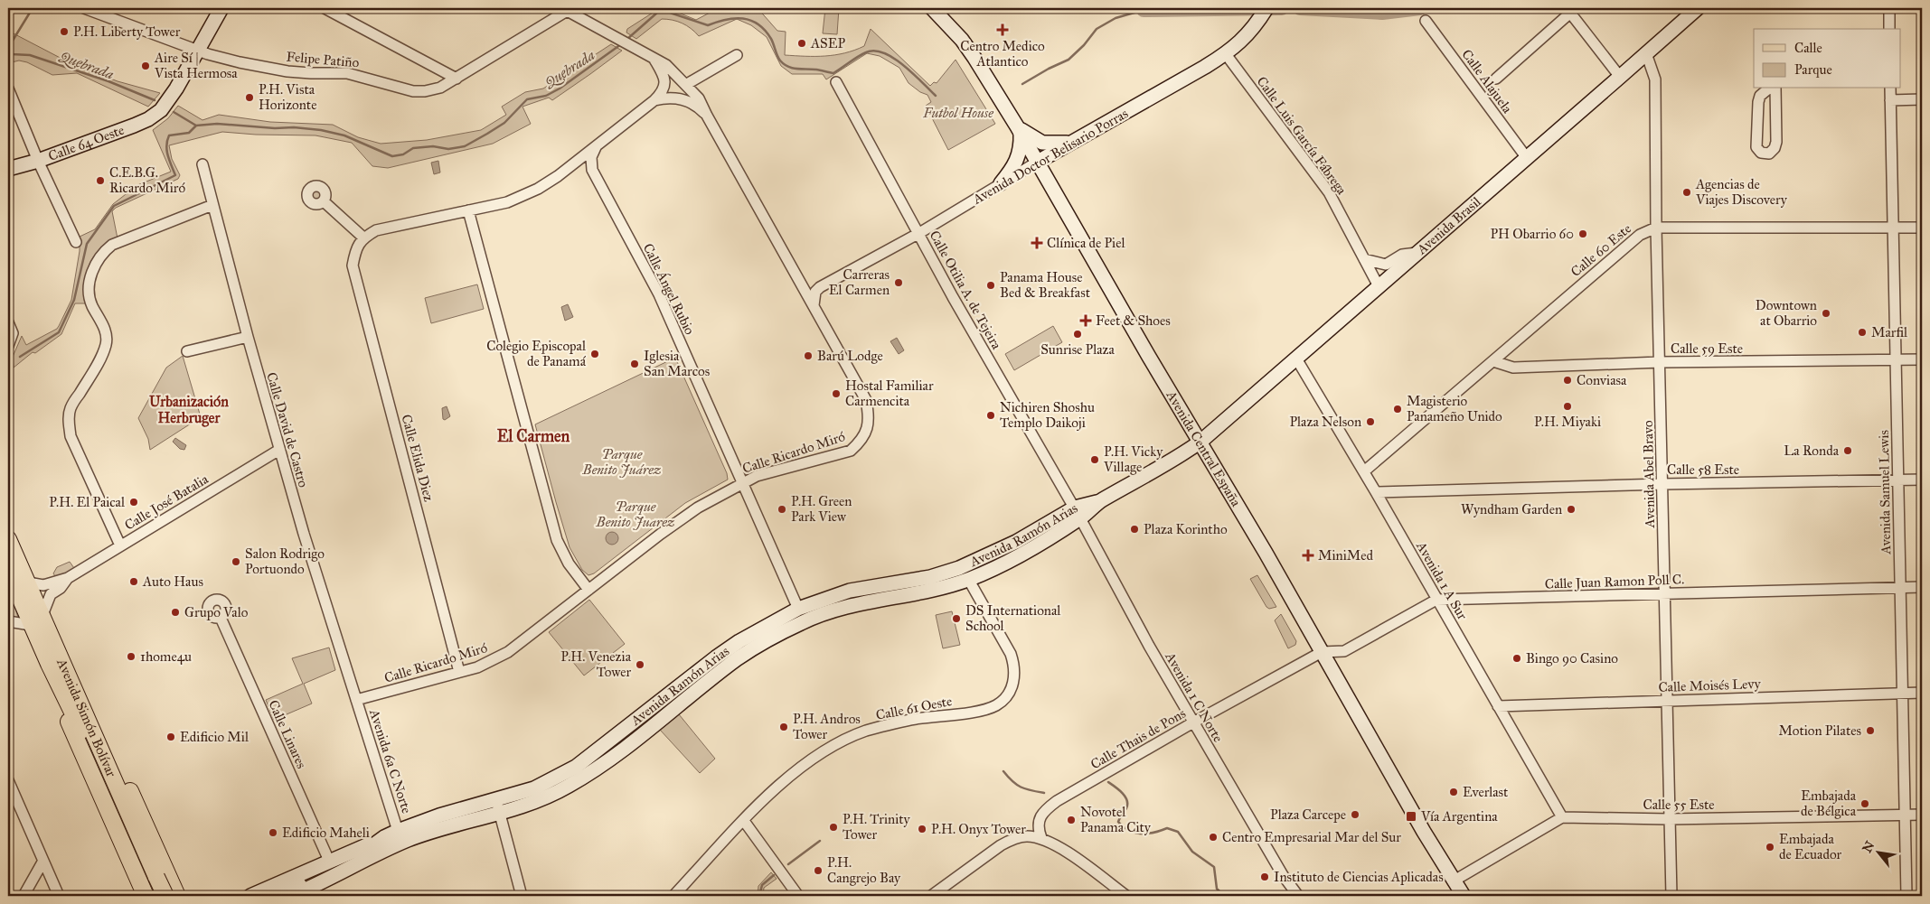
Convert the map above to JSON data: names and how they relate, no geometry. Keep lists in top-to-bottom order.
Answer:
{
  "streets": {
    "main road": [
      "Calle 64 Oeste",
      "Avenida Doctor Belisario Porras",
      "Avenida Brasil",
      "Avenida Central España",
      "Avenida Ramón Arias",
      "Avenida Simón Bolívar"
    ],
    "street": [
      "Felipe Patiño",
      "Calle Alajuela",
      "Calle Luis García Fábrega",
      "Calle 60 Este",
      "Calle Ángel Rubio",
      "Calle Otilia A. de Tejeira",
      "Calle 59 Este",
      "Calle David de Castro",
      "Calle Ricardo Miró",
      "Calle Elida Diez",
      "Calle 58 Este",
      "Avenida Abel Bravo",
      "Avenida Samuel Lewis",
      "Calle José Batalia",
      "Avenida 1 A Sur",
      "Calle Juan Ramon Poll C.",
      "Calle Moisés Levy",
      "Avenida 1 C Norte",
      "Calle 61 Oeste",
      "Calle Linares",
      "Calle Thais de Pons",
      "Avenida 6a C Norte",
      "Calle 55 Este"
    ]
  },
  "crossings": [
    ["Felipe Patiño", "Calle 64 Oeste"],
    ["Felipe Patiño", "Calle Ricardo Miró"],
    ["Calle Alajuela", "Avenida Brasil"],
    ["Calle Luis García Fábrega", "Avenida Doctor Belisario Porras"],
    ["Calle Luis García Fábrega", "Avenida Brasil"],
    ["Avenida Doctor Belisario Porras", "Calle Otilia A. de Tejeira"],
    ["Avenida Doctor Belisario Porras", "Avenida Central España"],
    ["Avenida Brasil", "Avenida Central España"],
    ["Avenida Brasil", "Avenida Abel Bravo"],
    ["Avenida Brasil", "Avenida Ramón Arias"],
    ["Avenida Brasil", "Avenida 1 A Sur"],
    ["Calle 60 Este", "Calle 59 Este"],
    ["Calle 60 Este", "Avenida Abel Bravo"],
    ["Calle 60 Este", "Avenida Samuel Lewis"],
    ["Calle 60 Este", "Avenida 1 A Sur"],
    ["Calle Ángel Rubio", "Calle Ricardo Miró"],
    ["Calle Ángel Rubio", "Avenida Ramón Arias"],
    ["Calle Otilia A. de Tejeira", "Avenida Ramón Arias"],
    ["Calle Otilia A. de Tejeira", "Avenida 1 C Norte"],
    ["Calle 59 Este", "Avenida Abel Bravo"],
    ["Calle 59 Este", "Avenida Samuel Lewis"],
    ["Calle David de Castro", "Calle Ricardo Miró"],
    ["Calle David de Castro", "Calle José Batalia"],
    ["Calle David de Castro", "Avenida 6a C Norte"],
    ["Avenida Central España", "Avenida Ramón Arias"],
    ["Avenida Central España", "Calle Juan Ramon Poll C."],
    ["Avenida Central España", "Calle Thais de Pons"],
    ["Calle Ricardo Miró", "Calle Elida Diez"],
    ["Calle Ricardo Miró", "Avenida 6a C Norte"],
    ["Calle 58 Este", "Avenida Abel Bravo"],
    ["Calle 58 Este", "Avenida Samuel Lewis"],
    ["Calle 58 Este", "Avenida 1 A Sur"],
    ["Avenida Abel Bravo", "Calle Juan Ramon Poll C."],
    ["Avenida Abel Bravo", "Calle Moisés Levy"],
    ["Avenida Abel Bravo", "Calle 55 Este"],
    ["Avenida Samuel Lewis", "Calle Juan Ramon Poll C."],
    ["Avenida Samuel Lewis", "Calle Moisés Levy"],
    ["Avenida Samuel Lewis", "Calle 55 Este"],
    ["Calle José Batalia", "Avenida Simón Bolívar"],
    ["Avenida Ramón Arias", "Avenida 1 C Norte"],
    ["Avenida Ramón Arias", "Calle 61 Oeste"],
    ["Avenida Ramón Arias", "Avenida 6a C Norte"],
    ["Avenida 1 A Sur", "Calle Juan Ramon Poll C."],
    ["Avenida 1 A Sur", "Calle Moisés Levy"],
    ["Avenida 1 A Sur", "Calle 55 Este"],
    ["Calle Juan Ramon Poll C.", "Calle Thais de Pons"],
    ["Avenida 1 C Norte", "Calle Thais de Pons"]
  ],
  "districts": ["Urbanización Herbruger", "El Carmen"],
  "water": ["Quebrada"],
  "parks": ["Futbol House", "Parque Benito Juárez", "Parque Benito Juarez"],
  "places": {
    "health": [
      "Centro Medico Atlantico",
      "Clínica de Piel",
      "Feet & Shoes",
      "MiniMed"
    ],
    "other": [
      "P.H. Liberty Tower",
      "ASEP",
      "Aire Sí | Vista Hermosa",
      "P.H. Vista Horizonte",
      "C.E.B.G. Ricardo Miró",
      "Agencias de Viajes Discovery",
      "PH Obarrio 60",
      "Carreras El Carmen",
      "Panama House Bed & Breakfast",
      "Downtown at Obarrio",
      "Marfil",
      "Sunrise Plaza",
      "Colegio Episcopal de Panamá",
      "Barú Lodge",
      "Iglesia San Marcos",
      "Conviasa",
      "Hostal Familiar Carmencita",
      "P.H. Miyaki",
      "Magisterio Panameño Unido",
      "Nichiren Shoshu Templo Daikoji",
      "Plaza Nelson",
      "La Ronda",
      "P.H. Vicky Village",
      "P.H. El Paical",
      "P.H. Green Park View",
      "Wyndham Garden",
      "Plaza Korintho",
      "Salon Rodrigo Portuondo",
      "Auto Haus",
      "Grupo Valo",
      "DS International School",
      "1home4u",
      "Bingo 90 Casino",
      "P.H. Venezia Tower",
      "P.H. Andros Tower",
      "Motion Pilates",
      "Edificio Mil",
      "Everlast",
      "Embajada de Bélgica",
      "Plaza Carcepe",
      "Novotel Panama City",
      "P.H. Trinity Tower",
      "P.H. Onyx Tower",
      "Edificio Maheli",
      "Centro Empresarial Mar del Sur",
      "Embajada de Ecuador",
      "P.H. Cangrejo Bay",
      "Instituto de Ciencias Aplicadas"
    ],
    "transit": ["Vía Argentina"]
  },
  "legend": ["Calle", "Parque"],
  "north": "top left"
}
